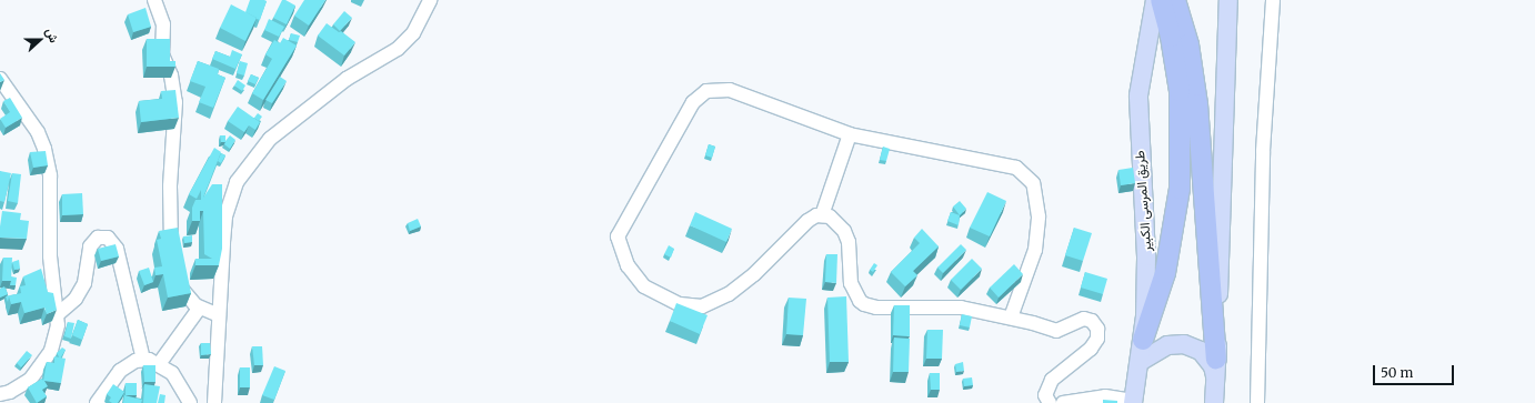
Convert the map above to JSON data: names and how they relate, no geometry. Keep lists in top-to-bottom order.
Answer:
{
  "streets": {
    "main road": ["طريق المرسى الكبير"]
  },
  "scale_bar": "50 m",
  "north": "right"
}
